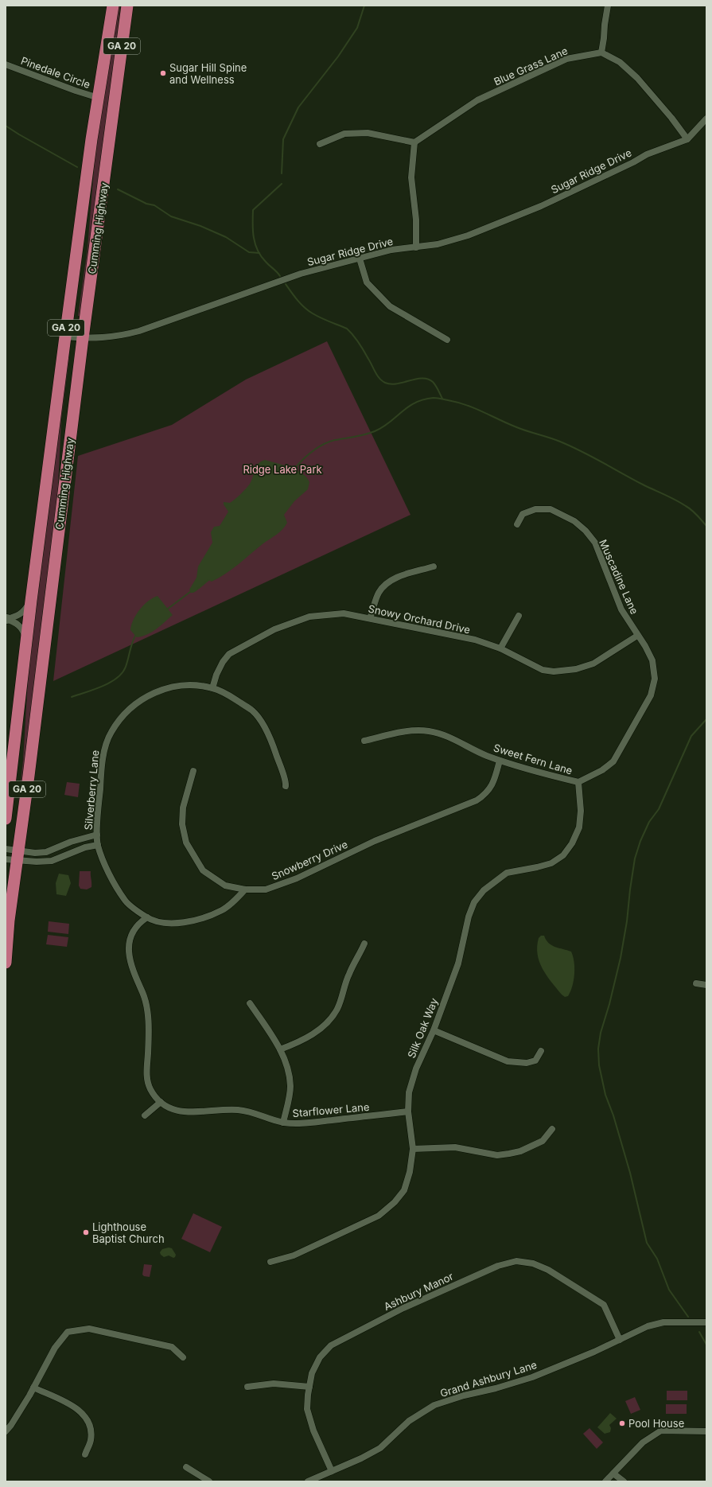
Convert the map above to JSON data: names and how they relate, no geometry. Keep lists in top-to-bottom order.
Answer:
{
  "streets": {
    "highway": ["GA 20", "Cumming Highway"],
    "street": [
      "Blue Grass Lane",
      "Pinedale Circle",
      "Sugar Ridge Drive",
      "Muscadine Lane",
      "Snowy Orchard Drive",
      "Sweet Fern Lane",
      "Silverberry Lane",
      "Snowberry Drive",
      "Silk Oak Way",
      "Starflower Lane",
      "Ashbury Manor",
      "Grand Ashbury Lane"
    ]
  },
  "crossings": [
    ["Pinedale Circle", "Cumming Highway"],
    ["Sugar Ridge Drive", "Cumming Highway"],
    ["Muscadine Lane", "Snowy Orchard Drive"],
    ["Muscadine Lane", "Sweet Fern Lane"],
    ["Snowy Orchard Drive", "Sweet Fern Lane"],
    ["Snowy Orchard Drive", "Silverberry Lane"],
    ["Sweet Fern Lane", "Snowberry Drive"],
    ["Sweet Fern Lane", "Silk Oak Way"],
    ["Silverberry Lane", "Snowberry Drive"],
    ["Silverberry Lane", "Starflower Lane"],
    ["Silk Oak Way", "Starflower Lane"],
    ["Ashbury Manor", "Grand Ashbury Lane"]
  ],
  "parks": ["Ridge Lake Park"],
  "places": ["Sugar Hill Spine and Wellness", "Lighthouse Baptist Church", "Pool House"]
}
